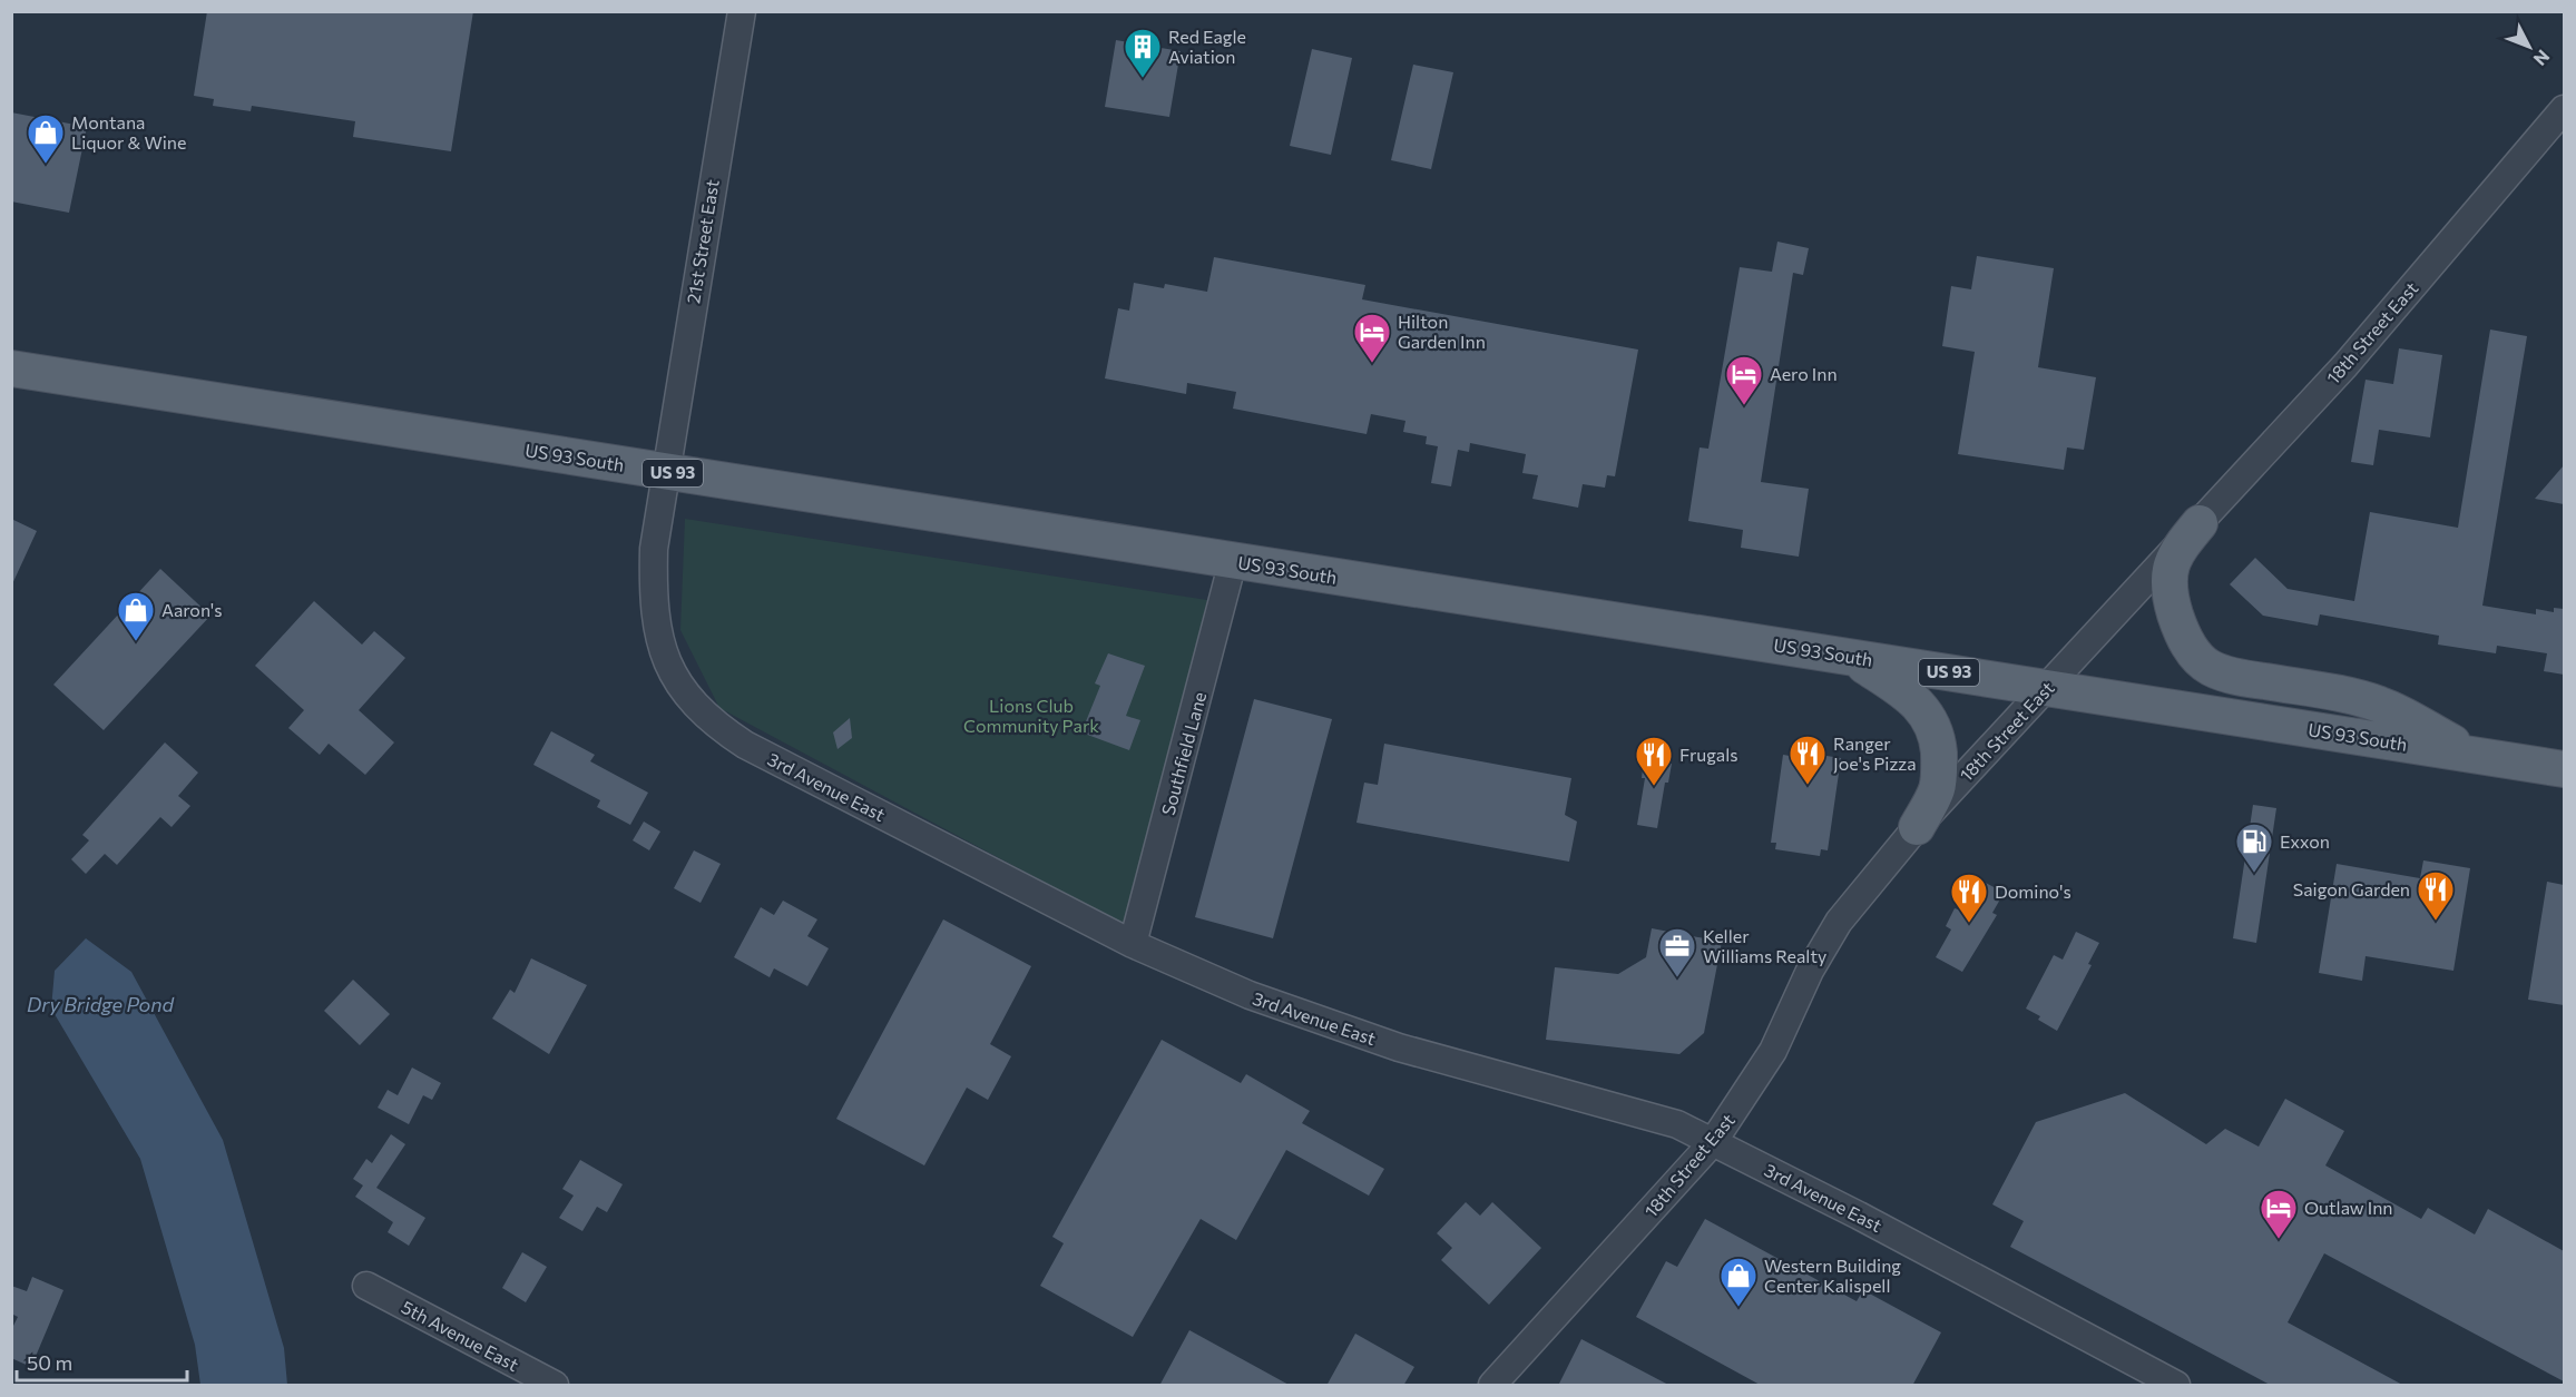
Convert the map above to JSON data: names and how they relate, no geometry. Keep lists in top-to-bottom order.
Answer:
{
  "streets": {
    "main road": ["US 93 South", "US 93"],
    "street": [
      "21st Street East",
      "18th Street East",
      "Southfield Lane",
      "3rd Avenue East",
      "5th Avenue East"
    ]
  },
  "crossings": [
    ["21st Street East", "US 93 South"],
    ["21st Street East", "3rd Avenue East"],
    ["18th Street East", "US 93 South"],
    ["18th Street East", "3rd Avenue East"],
    ["US 93 South", "Southfield Lane"],
    ["US 93 South", "3rd Avenue East"],
    ["Southfield Lane", "3rd Avenue East"]
  ],
  "water": ["Dry Bridge Pond"],
  "parks": ["Lions Club Community Park"],
  "places": {
    "building": ["Red Eagle Aviation"],
    "shop": ["Montana Liquor & Wine", "Aaron's", "Western Building Center Kalispell"],
    "hotel": ["Hilton Garden Inn", "Aero Inn", "Outlaw Inn"],
    "restaurant": [
      "Ranger Joe's Pizza",
      "Frugals",
      "Saigon Garden",
      "Domino's"
    ],
    "fuel station": ["Exxon"],
    "office": ["Keller Williams Realty"]
  },
  "scale_bar": "50 m",
  "north": "bottom right"
}
